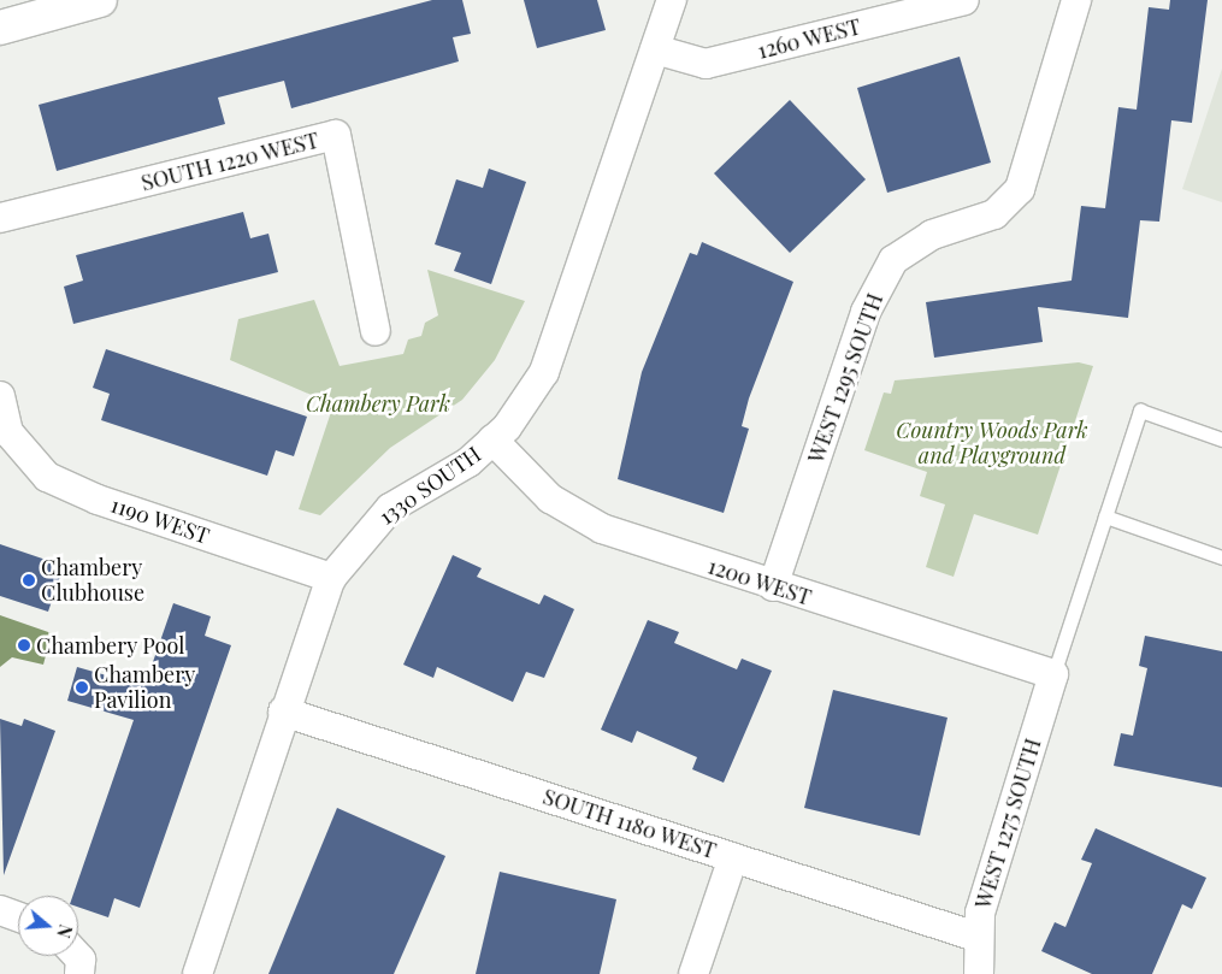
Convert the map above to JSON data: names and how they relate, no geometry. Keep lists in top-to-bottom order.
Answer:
{
  "streets": {
    "street": [
      "1260 WEST",
      "SOUTH 1220 WEST",
      "WEST 1295 SOUTH",
      "1330 SOUTH",
      "1190 WEST",
      "1200 WEST",
      "SOUTH 1180 WEST",
      "WEST 1275 SOUTH"
    ]
  },
  "crossings": [
    ["1260 WEST", "1330 SOUTH"],
    ["WEST 1295 SOUTH", "1200 WEST"],
    ["1330 SOUTH", "1190 WEST"],
    ["1330 SOUTH", "1200 WEST"],
    ["1330 SOUTH", "SOUTH 1180 WEST"],
    ["1200 WEST", "WEST 1275 SOUTH"],
    ["SOUTH 1180 WEST", "WEST 1275 SOUTH"]
  ],
  "parks": ["Chambery Park", "Country Woods Park and Playground"],
  "places": ["Chambery Clubhouse", "Chambery Pool", "Chambery Pavilion"],
  "north": "right"
}
